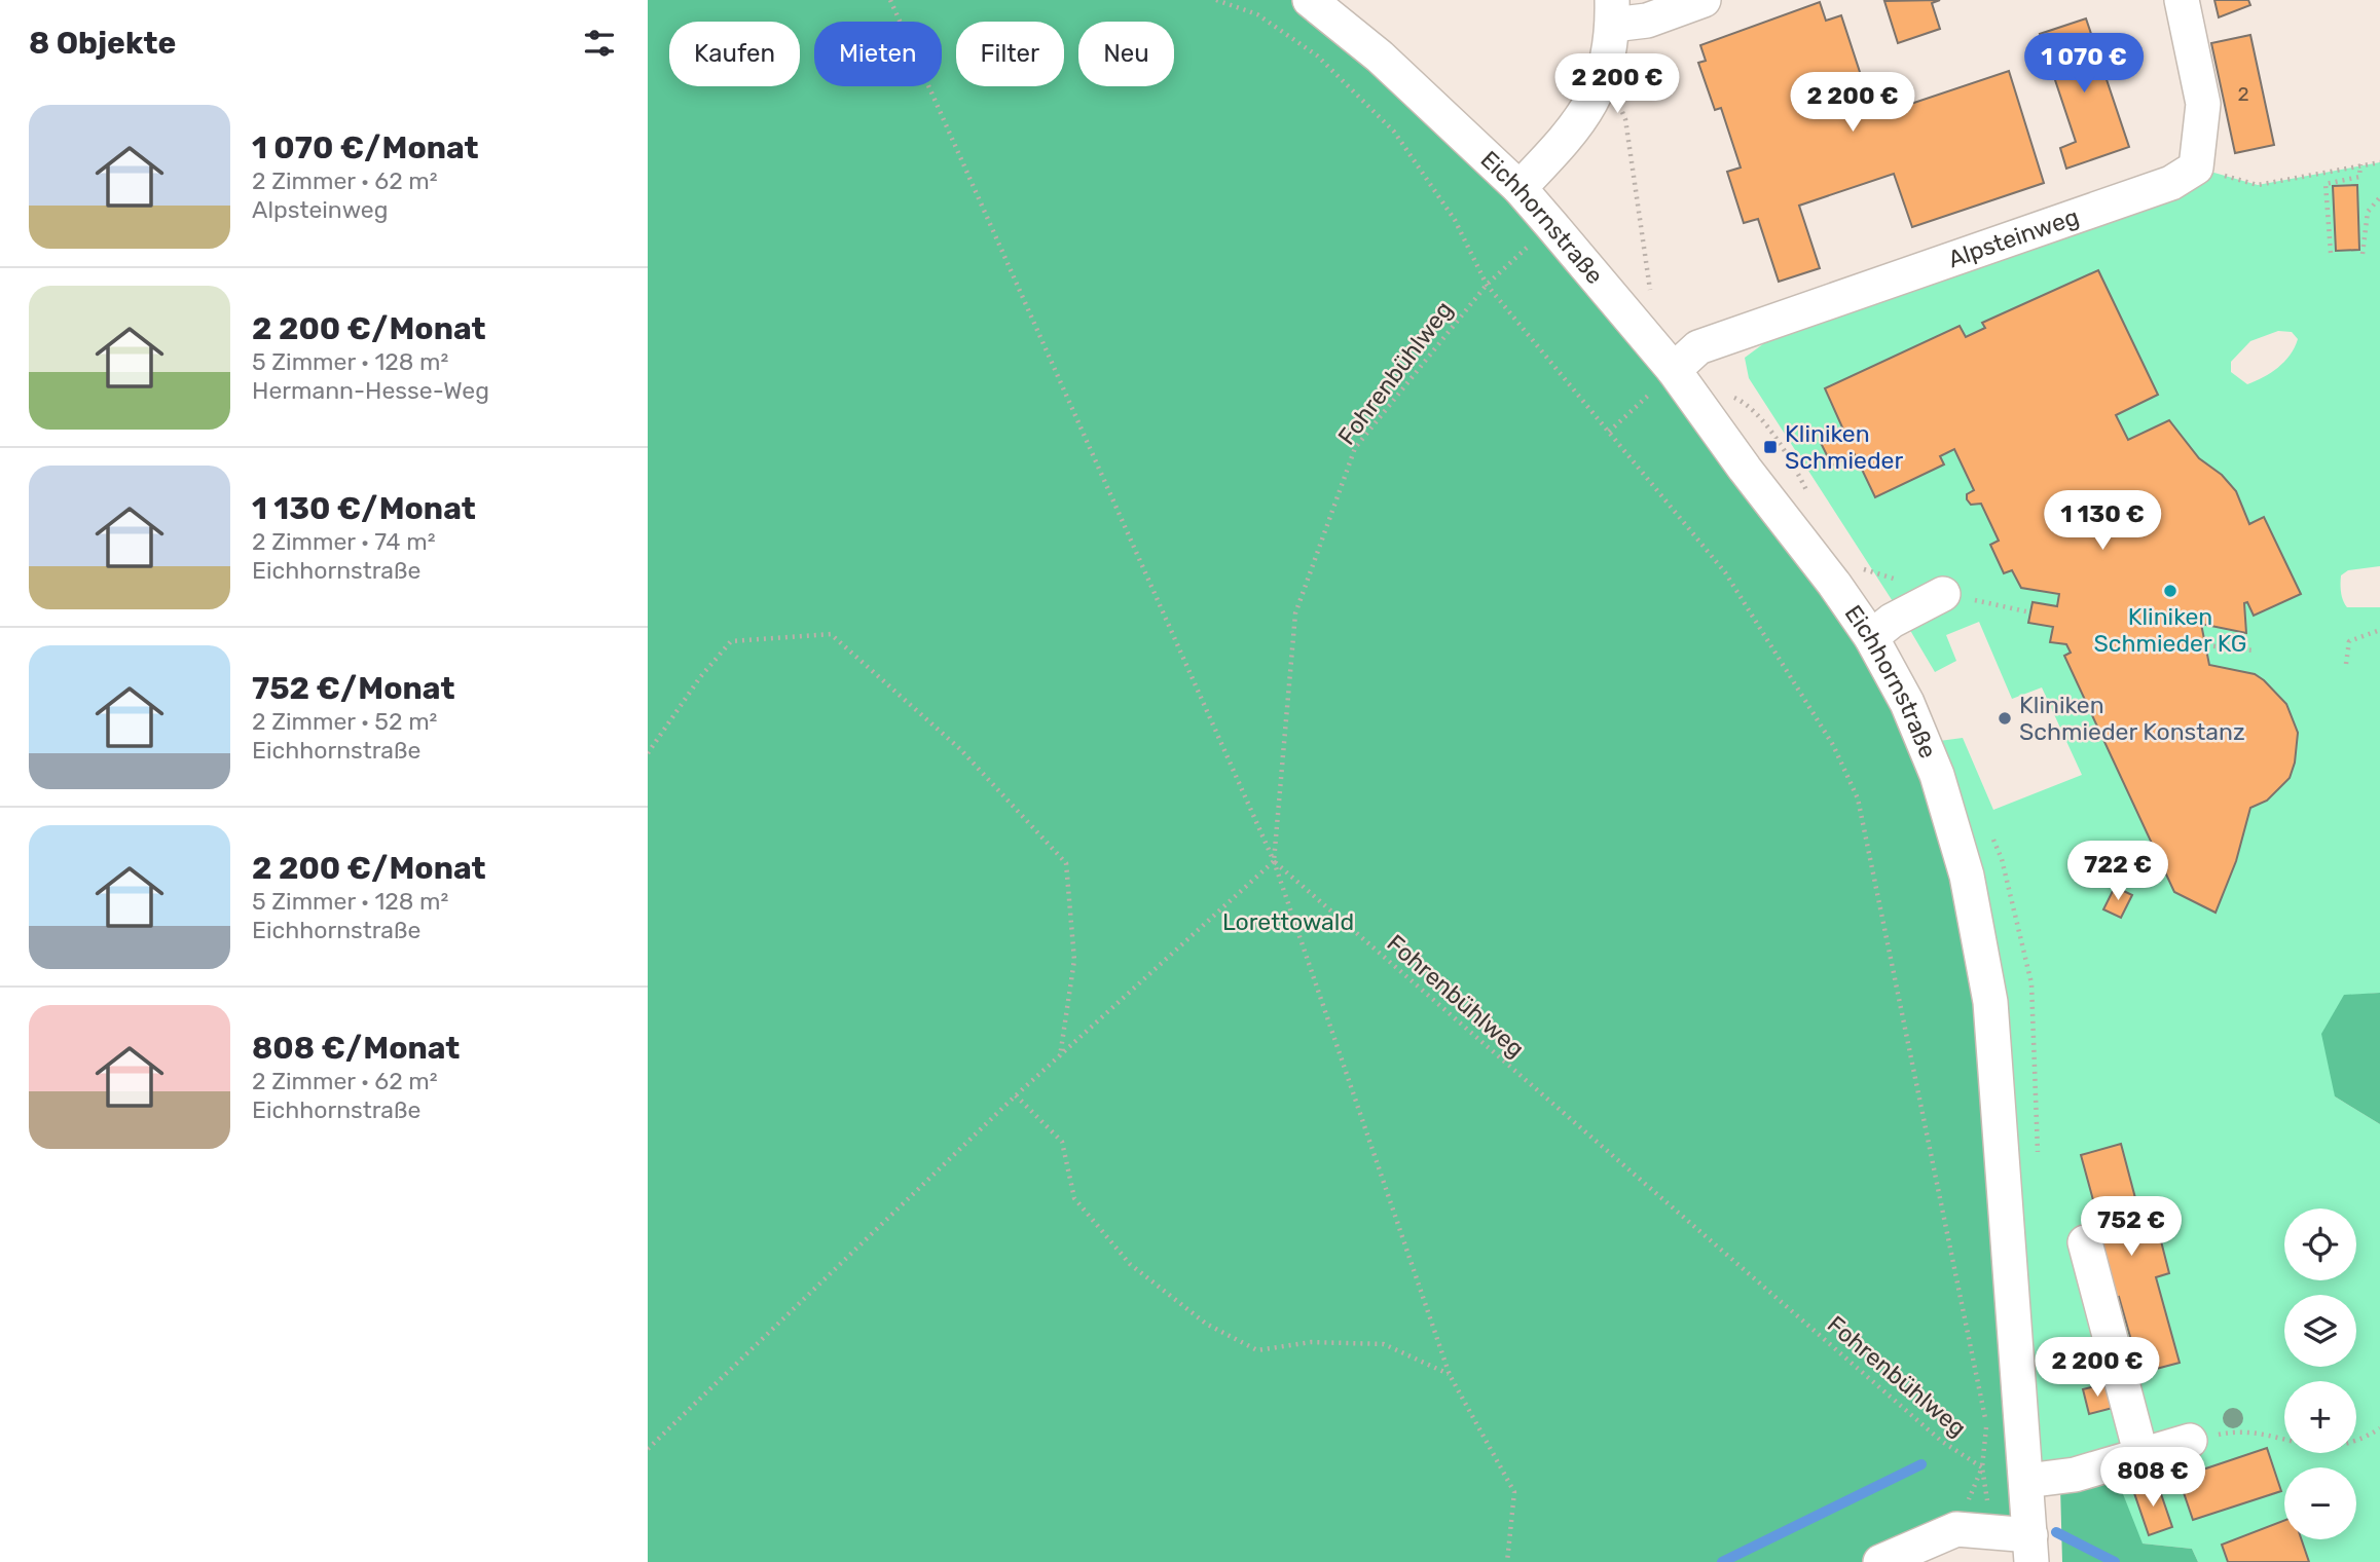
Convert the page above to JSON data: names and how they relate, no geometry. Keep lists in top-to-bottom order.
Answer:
{
  "streets": {
    "street": ["Eichhornstraße", "Alpsteinweg"],
    "path": ["Fohrenbühlweg"]
  },
  "crossings": [
    ["Eichhornstraße", "Alpsteinweg"],
    ["Eichhornstraße", "Fohrenbühlweg"]
  ],
  "parks": ["Lorettowald"],
  "places": {
    "transit": ["Kliniken Schmieder"],
    "other": ["Kliniken Schmieder KG", "Kliniken Schmieder Konstanz"]
  },
  "house_numbers": ["2"],
  "page": {
    "heading": "8 Objekte",
    "chip": [
      "Kaufen",
      "Mieten",
      "Filter",
      "Neu"
    ],
    "price": [
      "1 070 €",
      "2 200 €",
      "2 200 €",
      "1 130 €",
      "722 €",
      "752 €",
      "2 200 €",
      "808 €"
    ],
    "list": [
      {
        "name": "1 070 €/Monat",
        "note": "2 Zimmer · 62 m² · Alpsteinweg"
      },
      {
        "name": "2 200 €/Monat",
        "note": "5 Zimmer · 128 m² · Hermann-Hesse-Weg"
      },
      {
        "name": "1 130 €/Monat",
        "note": "2 Zimmer · 74 m² · Eichhornstraße"
      },
      {
        "name": "752 €/Monat",
        "note": "2 Zimmer · 52 m² · Eichhornstraße"
      },
      {
        "name": "2 200 €/Monat",
        "note": "5 Zimmer · 128 m² · Eichhornstraße"
      },
      {
        "name": "808 €/Monat",
        "note": "2 Zimmer · 62 m² · Eichhornstraße"
      }
    ],
    "map_buttons": ["+", "−"]
  }
}
